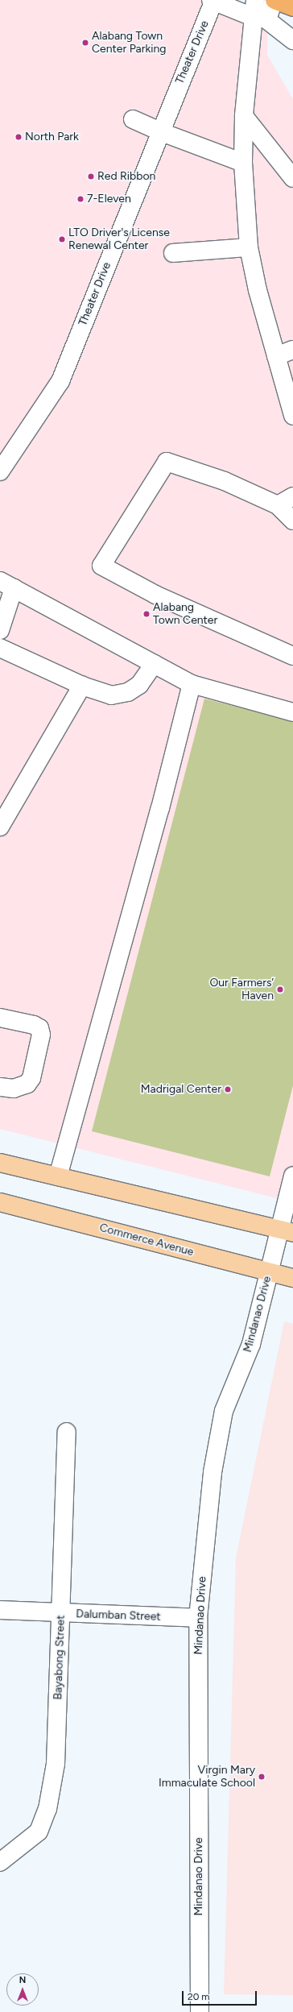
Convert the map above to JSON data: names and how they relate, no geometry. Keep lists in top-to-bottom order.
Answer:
{
  "streets": {
    "main road": ["Commerce Avenue"],
    "street": [
      "Theater Drive",
      "Mindanao Drive",
      "Dalumban Street",
      "Bayabong Street"
    ]
  },
  "crossings": [
    ["Commerce Avenue", "Mindanao Drive"],
    ["Mindanao Drive", "Dalumban Street"],
    ["Dalumban Street", "Bayabong Street"]
  ],
  "places": [
    "Alabang Town Center Parking",
    "North Park",
    "Red Ribbon",
    "7-Eleven",
    "LTO Driver's License Renewal Center",
    "Alabang Town Center",
    "Our Farmers’ Haven",
    "Madrigal Center",
    "Virgin Mary Immaculate School"
  ],
  "scale_bar": "20 m",
  "north": "top"
}
